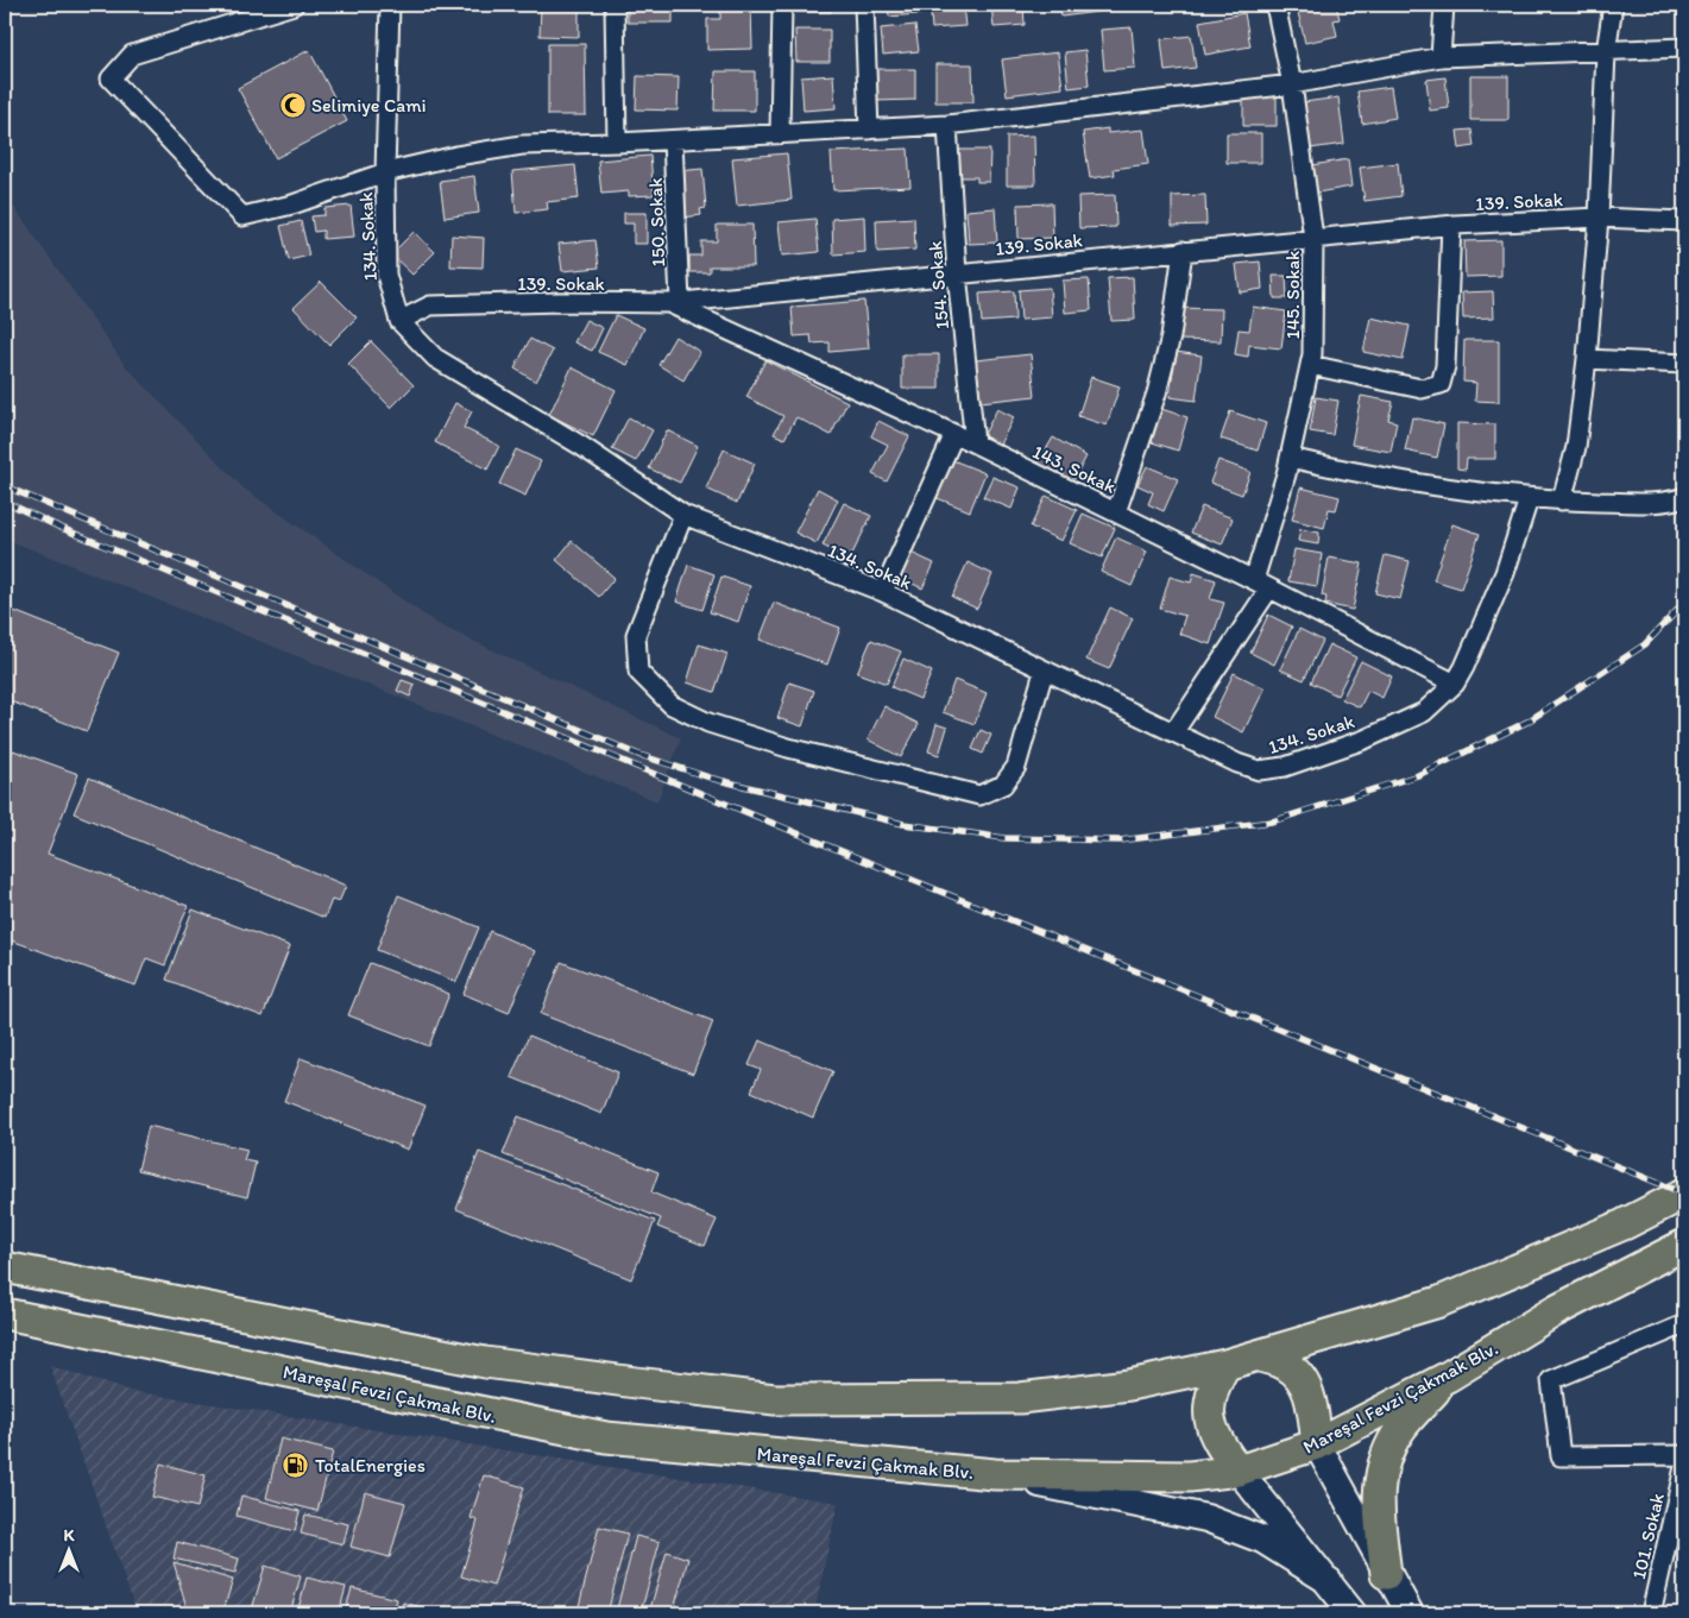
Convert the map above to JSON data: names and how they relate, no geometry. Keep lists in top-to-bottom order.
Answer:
{
  "streets": {
    "main road": ["Mareşal Fevzi Çakmak Blv."],
    "street": [
      "139. Sokak",
      "150. Sokak",
      "134. Sokak",
      "154. Sokak",
      "145. Sokak",
      "143. Sokak",
      "101. Sokak"
    ]
  },
  "crossings": [
    ["139. Sokak", "150. Sokak"],
    ["139. Sokak", "134. Sokak"],
    ["139. Sokak", "154. Sokak"],
    ["139. Sokak", "145. Sokak"],
    ["139. Sokak", "143. Sokak"],
    ["150. Sokak", "143. Sokak"],
    ["134. Sokak", "145. Sokak"],
    ["134. Sokak", "143. Sokak"],
    ["154. Sokak", "143. Sokak"],
    ["145. Sokak", "143. Sokak"]
  ],
  "places": {
    "mosque": ["Selimiye Cami"],
    "fuel station": ["TotalEnergies"]
  },
  "north": "top"
}
